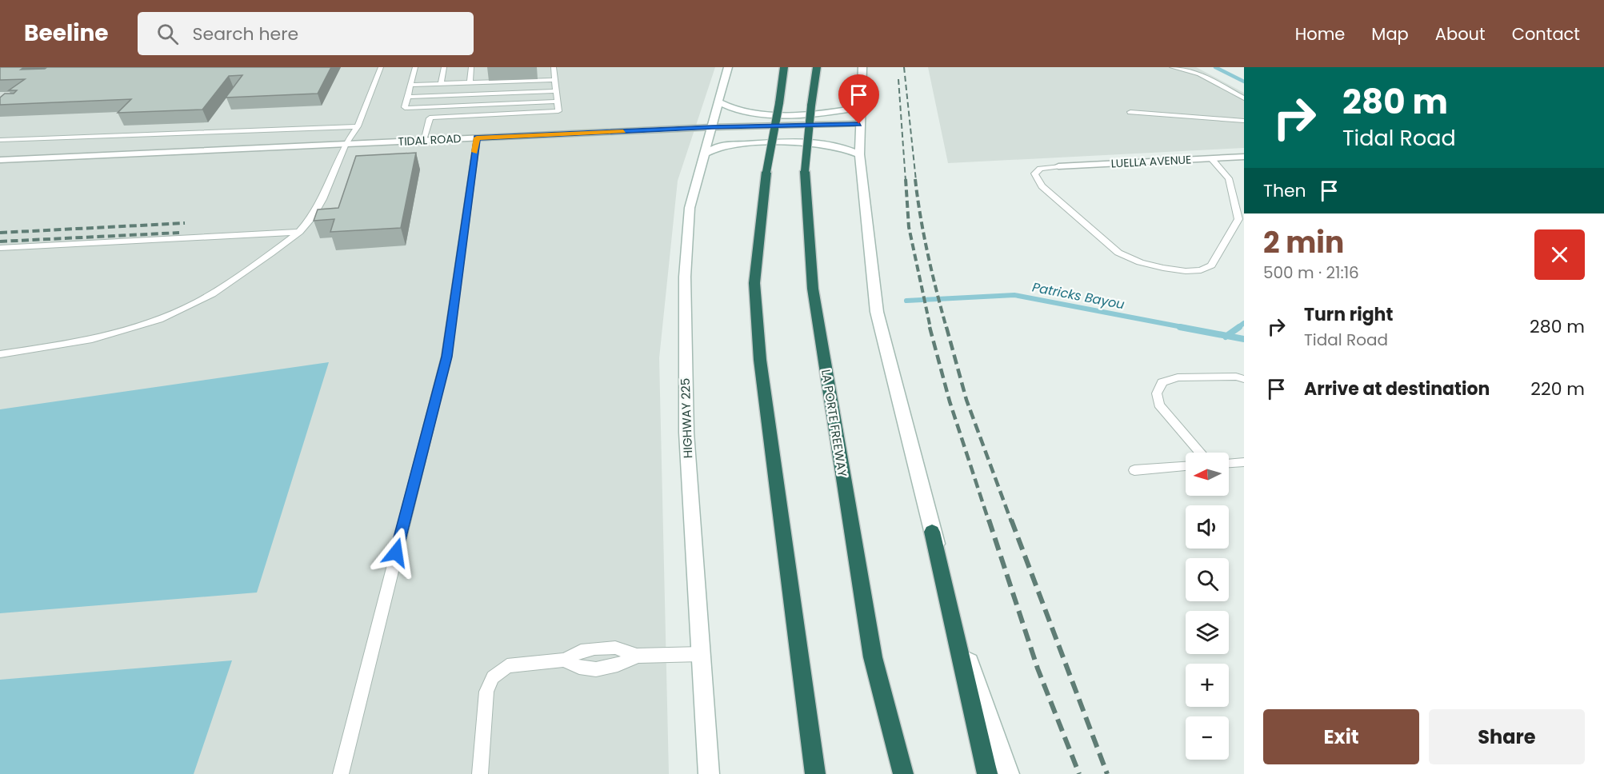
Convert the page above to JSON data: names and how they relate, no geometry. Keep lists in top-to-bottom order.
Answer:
{
  "streets": {
    "highway": ["LA PORTE FREEWAY"],
    "main road": ["TIDAL ROAD", "LUELLA AVENUE", "HIGHWAY 225"]
  },
  "crossings": [
    ["TIDAL ROAD", "HIGHWAY 225"]
  ],
  "water": ["Patricks Bayou"],
  "north": "left",
  "page": {
    "header": "Beeline",
    "search": "Search here",
    "nav": [
      "Home",
      "Map",
      "About",
      "Contact"
    ],
    "turn": ["280 m", "Tidal Road"],
    "then": "Then",
    "heading": ["2 min", "500 m · 21:16"],
    "list": [
      {
        "name": "Turn right",
        "note": "Tidal Road",
        "value": "280 m"
      },
      {
        "name": "Arrive at destination",
        "value": "220 m"
      }
    ],
    "map_buttons": ["+", "−"],
    "buttons": ["Exit", "Share"]
  }
}
